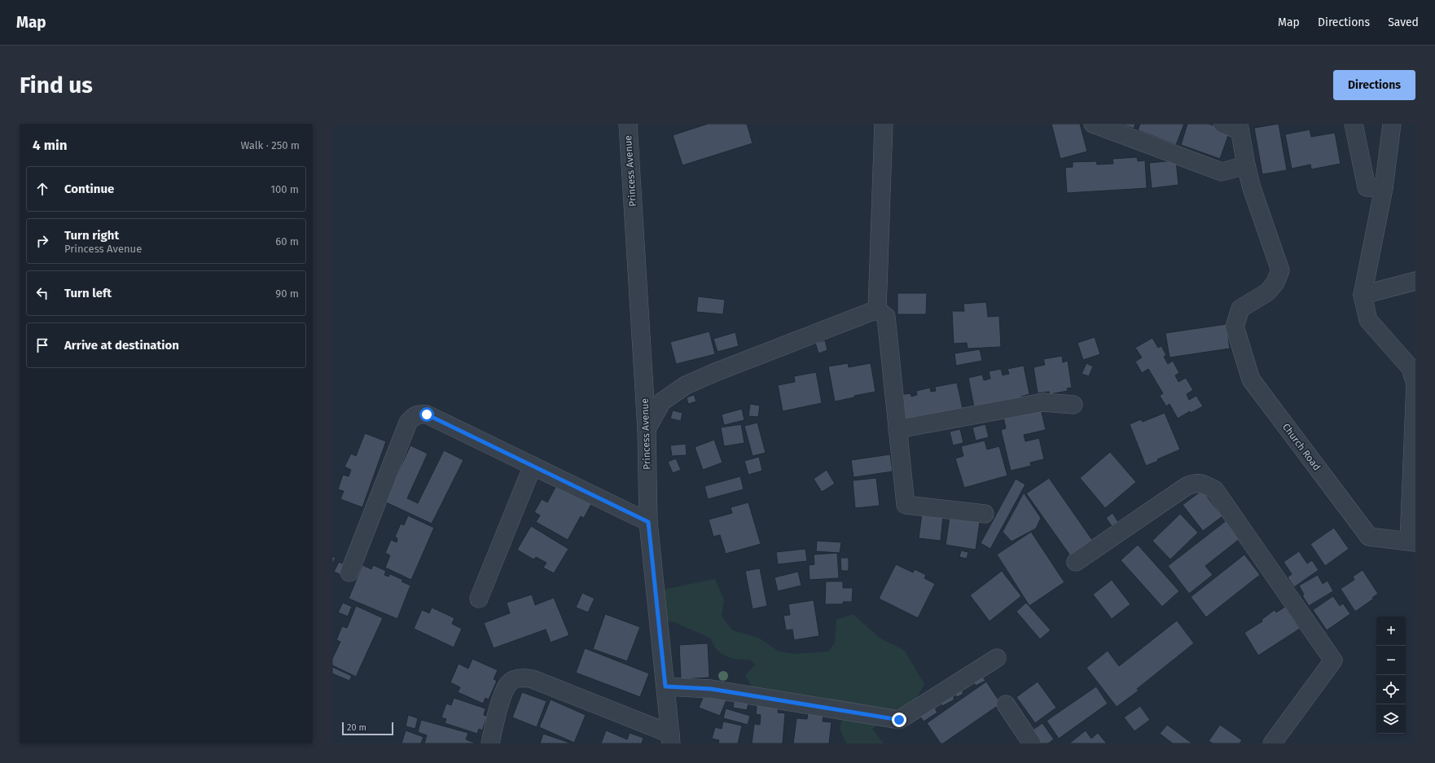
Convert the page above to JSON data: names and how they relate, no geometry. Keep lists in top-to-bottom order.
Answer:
{
  "streets": {
    "street": ["Princess Avenue", "Church Road"]
  },
  "scale_bar": "20 m",
  "page": {
    "header": "Map",
    "nav": ["Map", "Directions", "Saved"],
    "buttons": "Directions",
    "title": "Find us",
    "heading": ["4 min", "Walk · 250 m"],
    "list": [
      ["Continue", "100 m"],
      ["Turn right", "Princess Avenue", "60 m"],
      ["Turn left", "90 m"],
      "Arrive at destination"
    ],
    "map_buttons": ["+", "−"],
    "scale": "20 m"
  }
}
